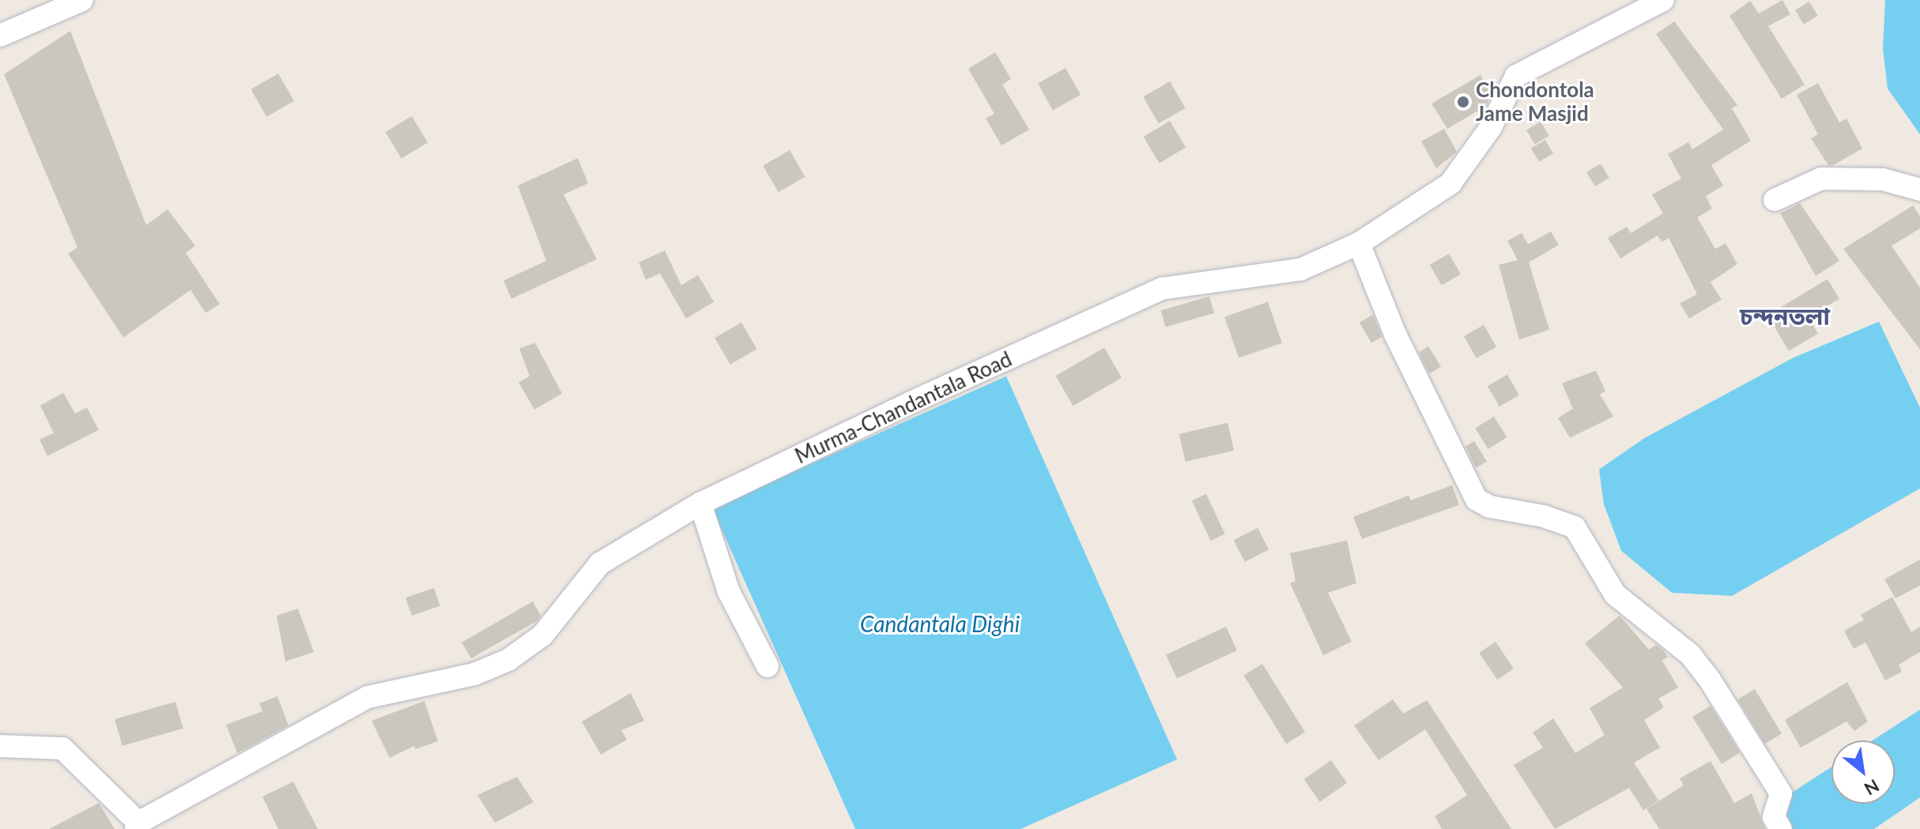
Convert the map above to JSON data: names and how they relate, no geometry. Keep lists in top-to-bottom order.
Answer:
{
  "streets": {
    "street": ["Murma-Chandantala Road"]
  },
  "districts": ["চন্দনতলা"],
  "water": ["Candantala Dighi"],
  "places": ["Chondontola Jame Masjid"],
  "north": "bottom right"
}
